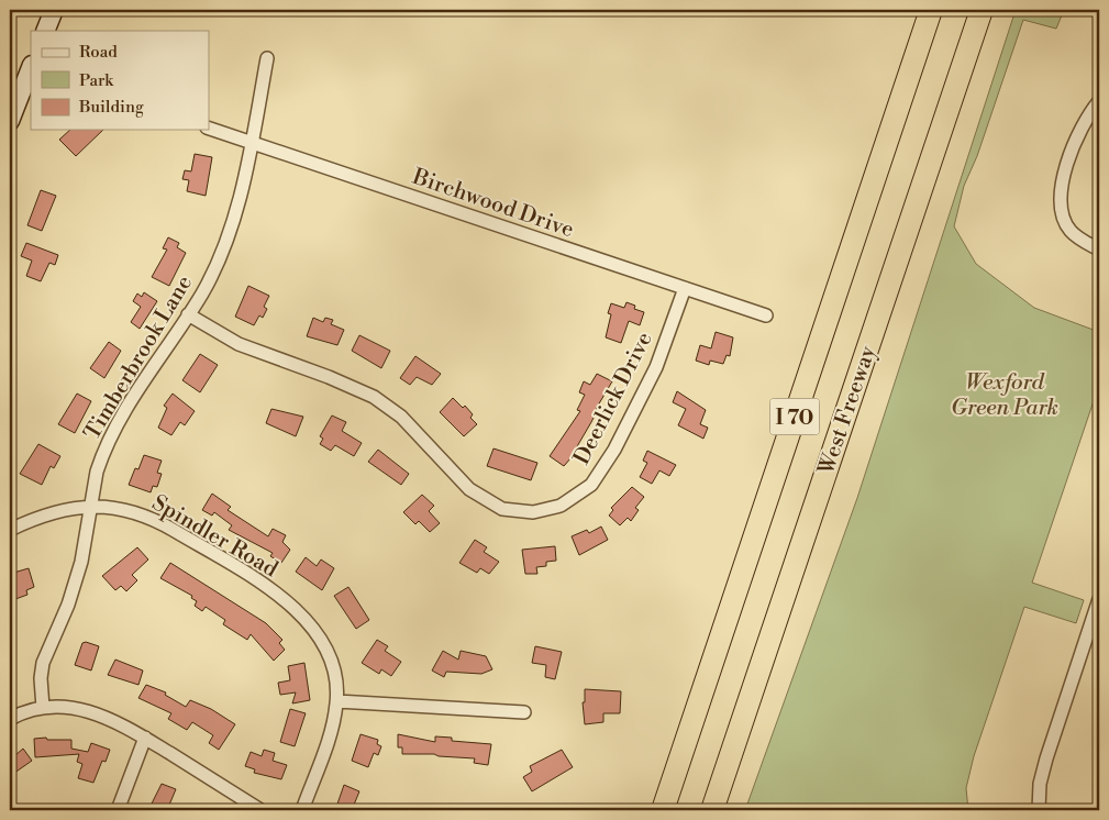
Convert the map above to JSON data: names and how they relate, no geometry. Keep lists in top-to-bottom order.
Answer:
{
  "streets": {
    "highway": ["West Freeway", "I 70"],
    "street": [
      "Birchwood Drive",
      "Timberbrook Lane",
      "Deerlick Drive",
      "Spindler Road"
    ]
  },
  "crossings": [
    ["Birchwood Drive", "Timberbrook Lane"],
    ["Birchwood Drive", "Deerlick Drive"],
    ["Timberbrook Lane", "Deerlick Drive"],
    ["Timberbrook Lane", "Spindler Road"]
  ],
  "parks": ["Wexford Green Park"],
  "legend": ["Road", "Park", "Building"]
}
